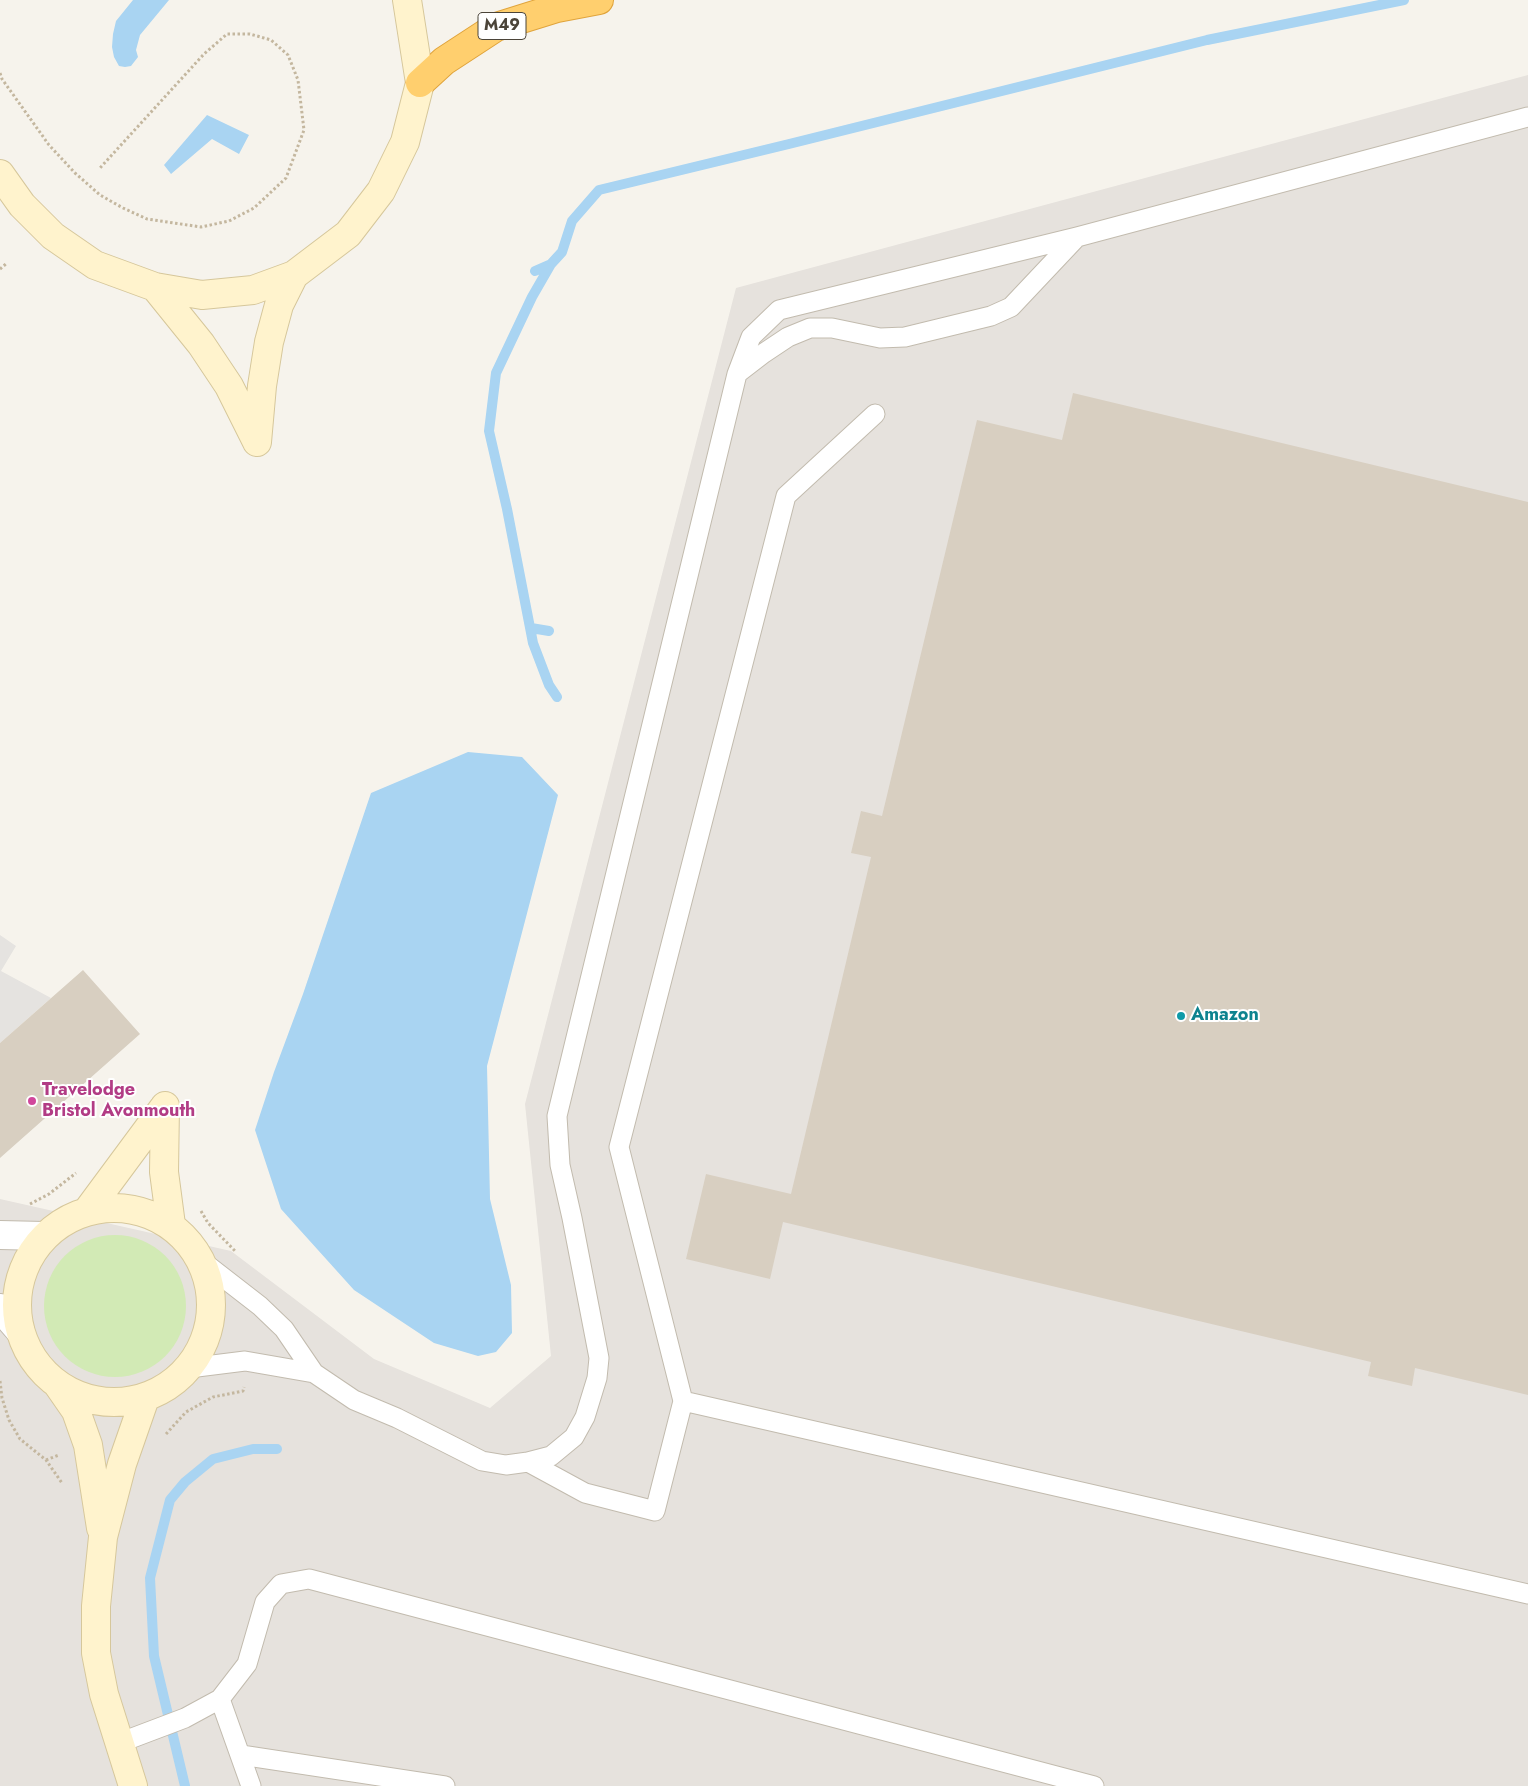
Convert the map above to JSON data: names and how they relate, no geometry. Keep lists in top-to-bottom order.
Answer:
{
  "streets": {
    "highway": ["M49"]
  },
  "places": ["Amazon", "Travelodge Bristol Avonmouth"]
}
